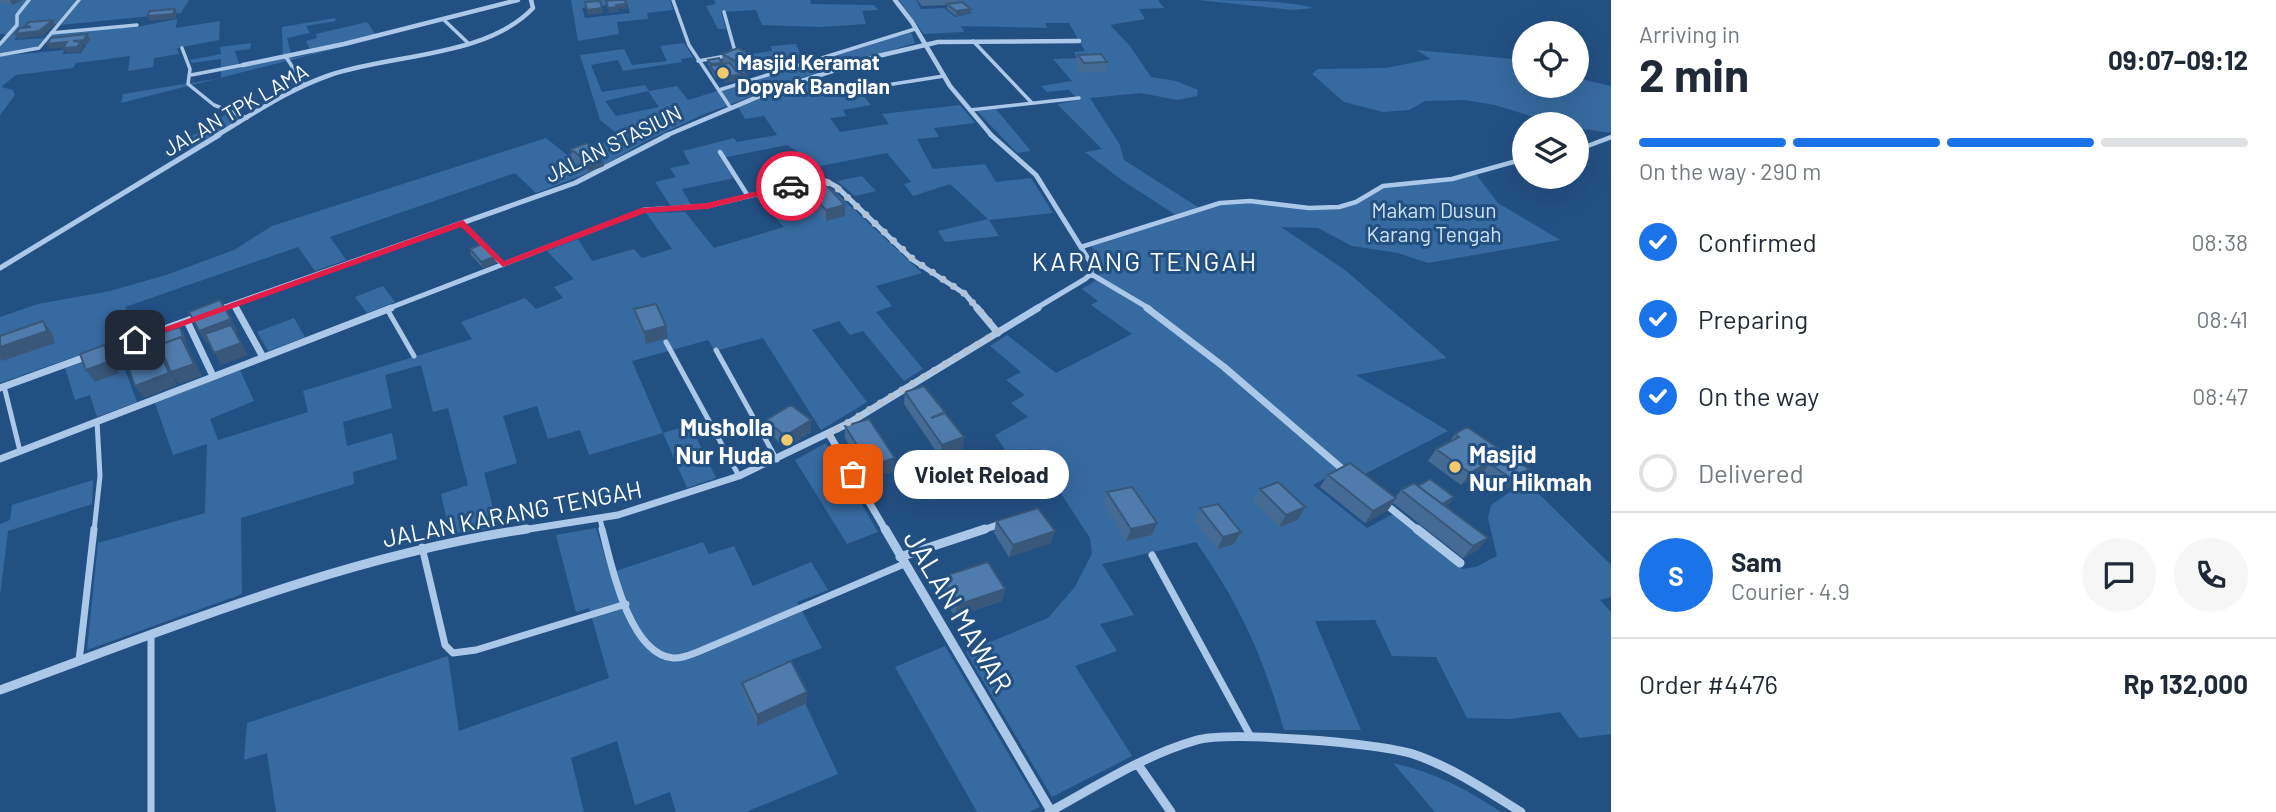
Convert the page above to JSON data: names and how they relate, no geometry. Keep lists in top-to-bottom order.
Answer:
{
  "streets": {
    "street": [
      "JALAN TPK LAMA",
      "JALAN STASIUN",
      "JALAN KARANG TENGAH",
      "JALAN MAWAR"
    ]
  },
  "crossings": [
    ["JALAN KARANG TENGAH", "JALAN MAWAR"]
  ],
  "districts": ["KARANG TENGAH"],
  "parks": ["Makam Dusun Karang Tengah"],
  "places": [
    "Masjid Keramat Dopyak Bangilan",
    "Musholla Nur Huda",
    "Masjid Nur Hikmah",
    "Violet Reload"
  ],
  "page": {
    "heading": ["2 min", "Arriving in", "09:07–09:12"],
    "panel": [
      "Sam",
      "Courier · 4.9",
      "Order #4476",
      "Rp 132,000"
    ],
    "bar": "On the way · 290 m",
    "list": [
      ["Confirmed", "08:38"],
      ["Preparing", "08:41"],
      ["On the way", "08:47"],
      "Delivered"
    ],
    "bubble": "Violet Reload",
    "round": "S"
  }
}
